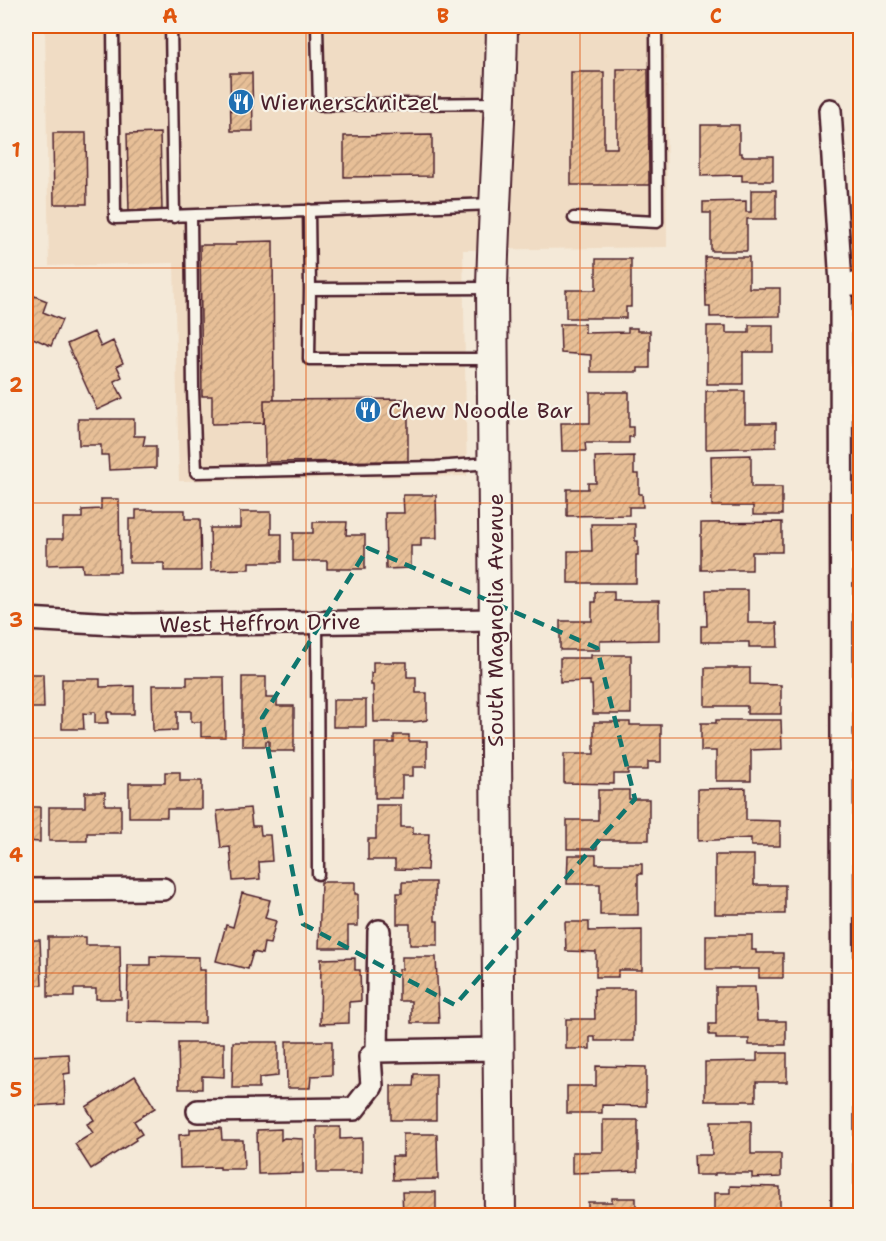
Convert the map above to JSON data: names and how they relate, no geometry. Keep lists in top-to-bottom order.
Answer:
{
  "streets": {
    "main road": ["South Magnolia Avenue"],
    "street": ["West Heffron Drive"]
  },
  "crossings": [
    ["South Magnolia Avenue", "West Heffron Drive"]
  ],
  "places": {
    "restaurant": ["Wiernerschnitzel", "Chew Noodle Bar"]
  },
  "grid": {
    "columns": ["A", "B", "C"],
    "rows": [
      "1",
      "2",
      "3",
      "4",
      "5"
    ]
  }
}
